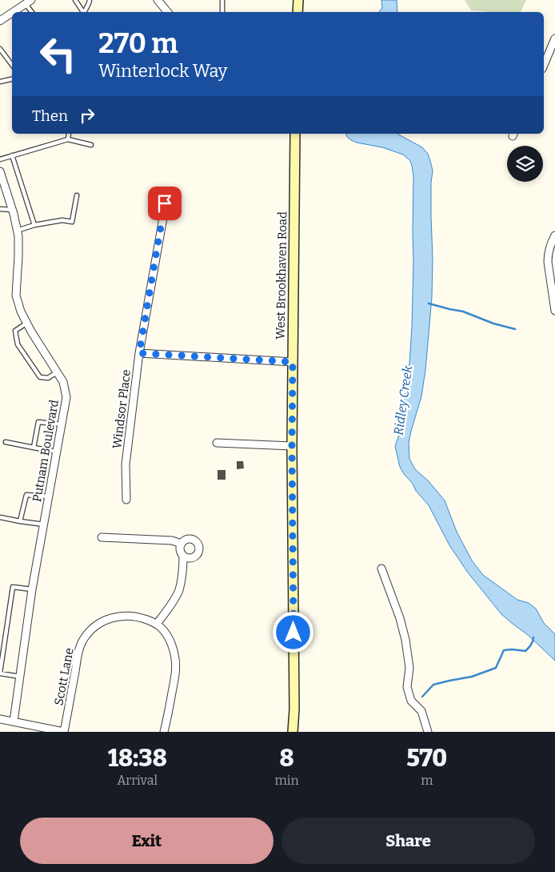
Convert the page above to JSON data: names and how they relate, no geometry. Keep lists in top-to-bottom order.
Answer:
{
  "streets": {
    "street": [
      "West Brookhaven Road",
      "Windsor Place",
      "Putnam Boulevard",
      "Scott Lane"
    ]
  },
  "water": ["Ridley Creek"],
  "page": {
    "turn": ["270 m", "Winterlock Way"],
    "then": "Then",
    "eta": [
      "18:38",
      "Arrival",
      "8",
      "min",
      "570",
      "m"
    ],
    "buttons": ["Exit", "Share"]
  }
}
